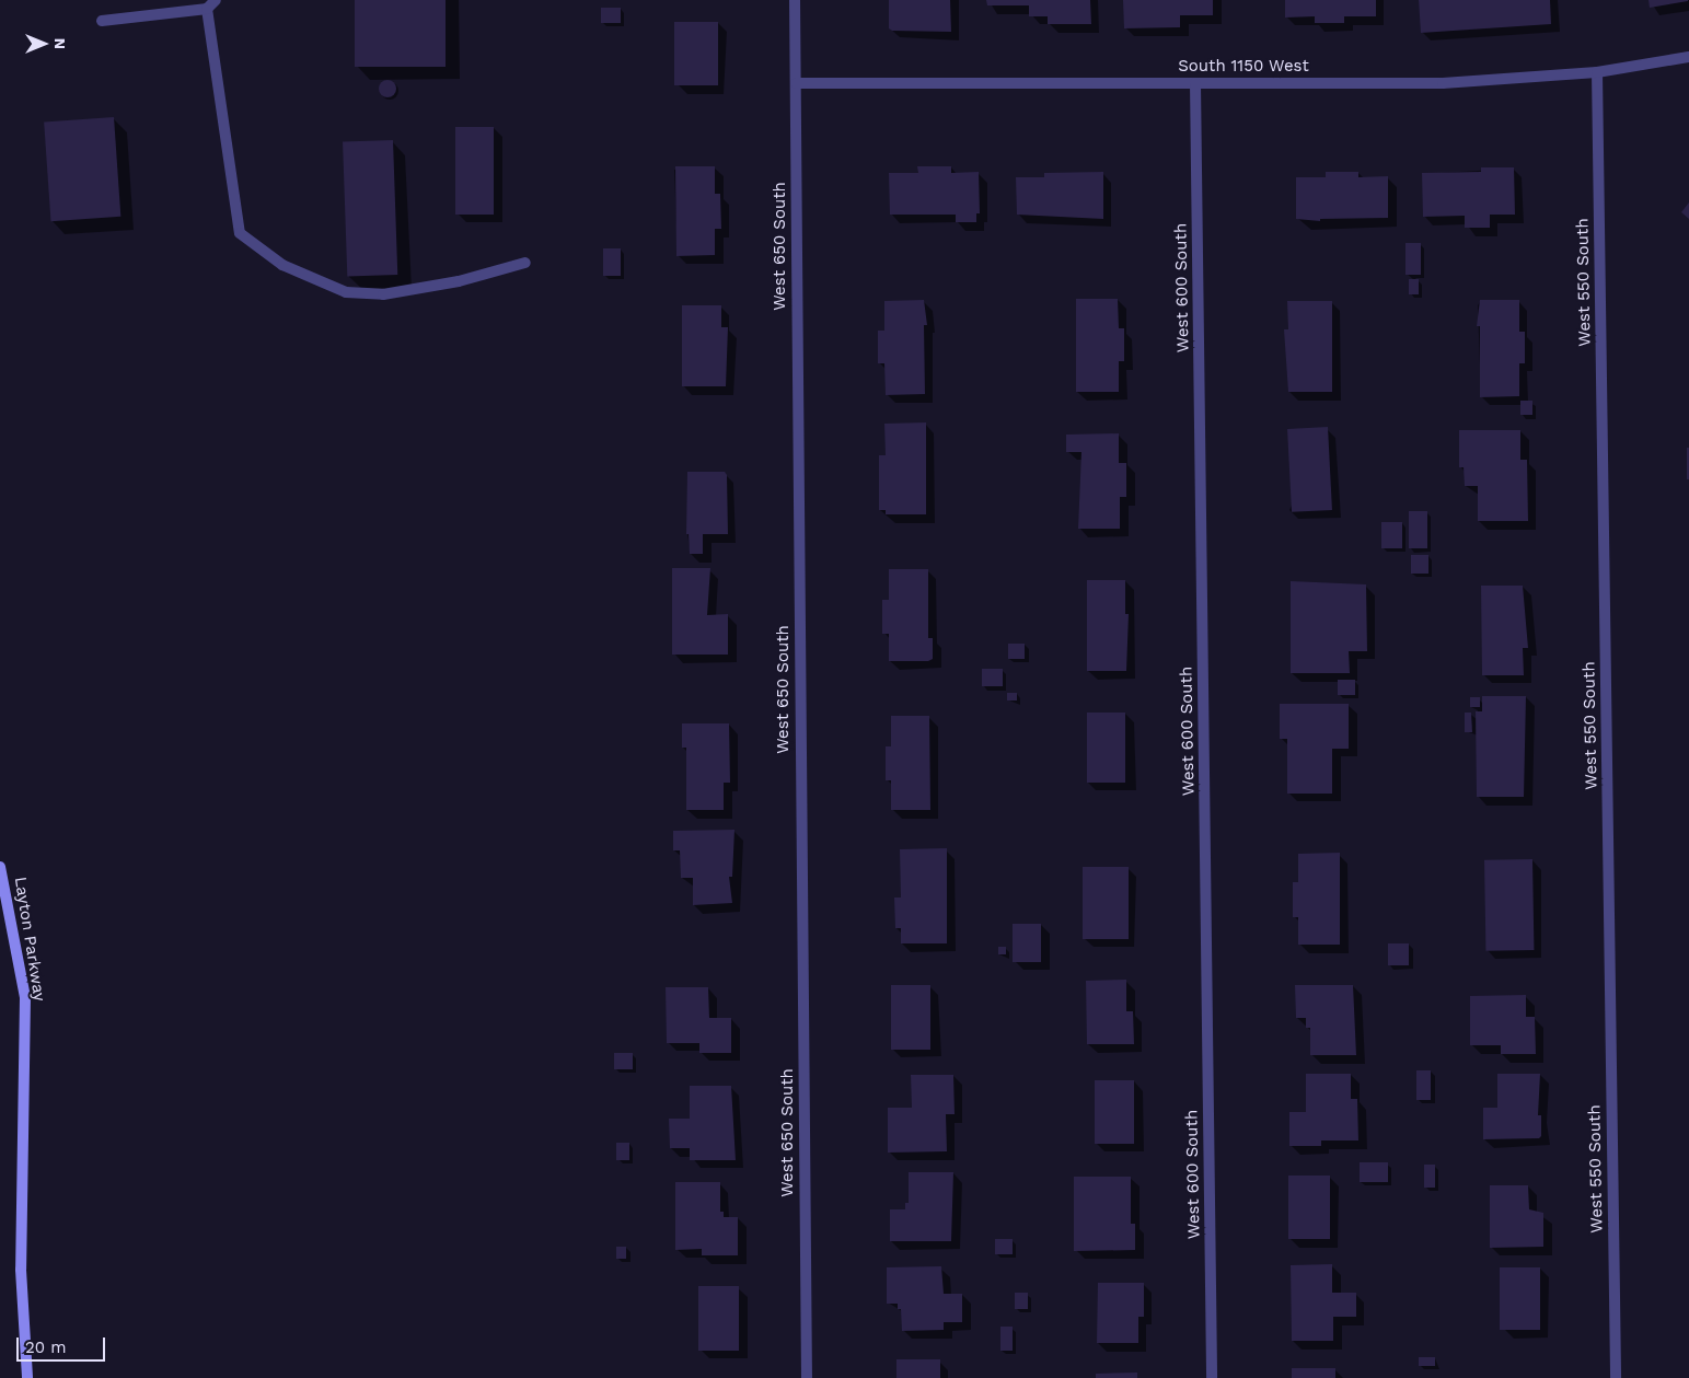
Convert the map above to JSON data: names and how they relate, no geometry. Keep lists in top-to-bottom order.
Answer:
{
  "streets": {
    "main road": ["Layton Parkway"],
    "street": [
      "South 1150 West",
      "West 650 South",
      "West 550 South",
      "West 600 South"
    ]
  },
  "crossings": [
    ["South 1150 West", "West 650 South"],
    ["South 1150 West", "West 550 South"],
    ["South 1150 West", "West 600 South"]
  ],
  "scale_bar": "20 m",
  "north": "right"
}
